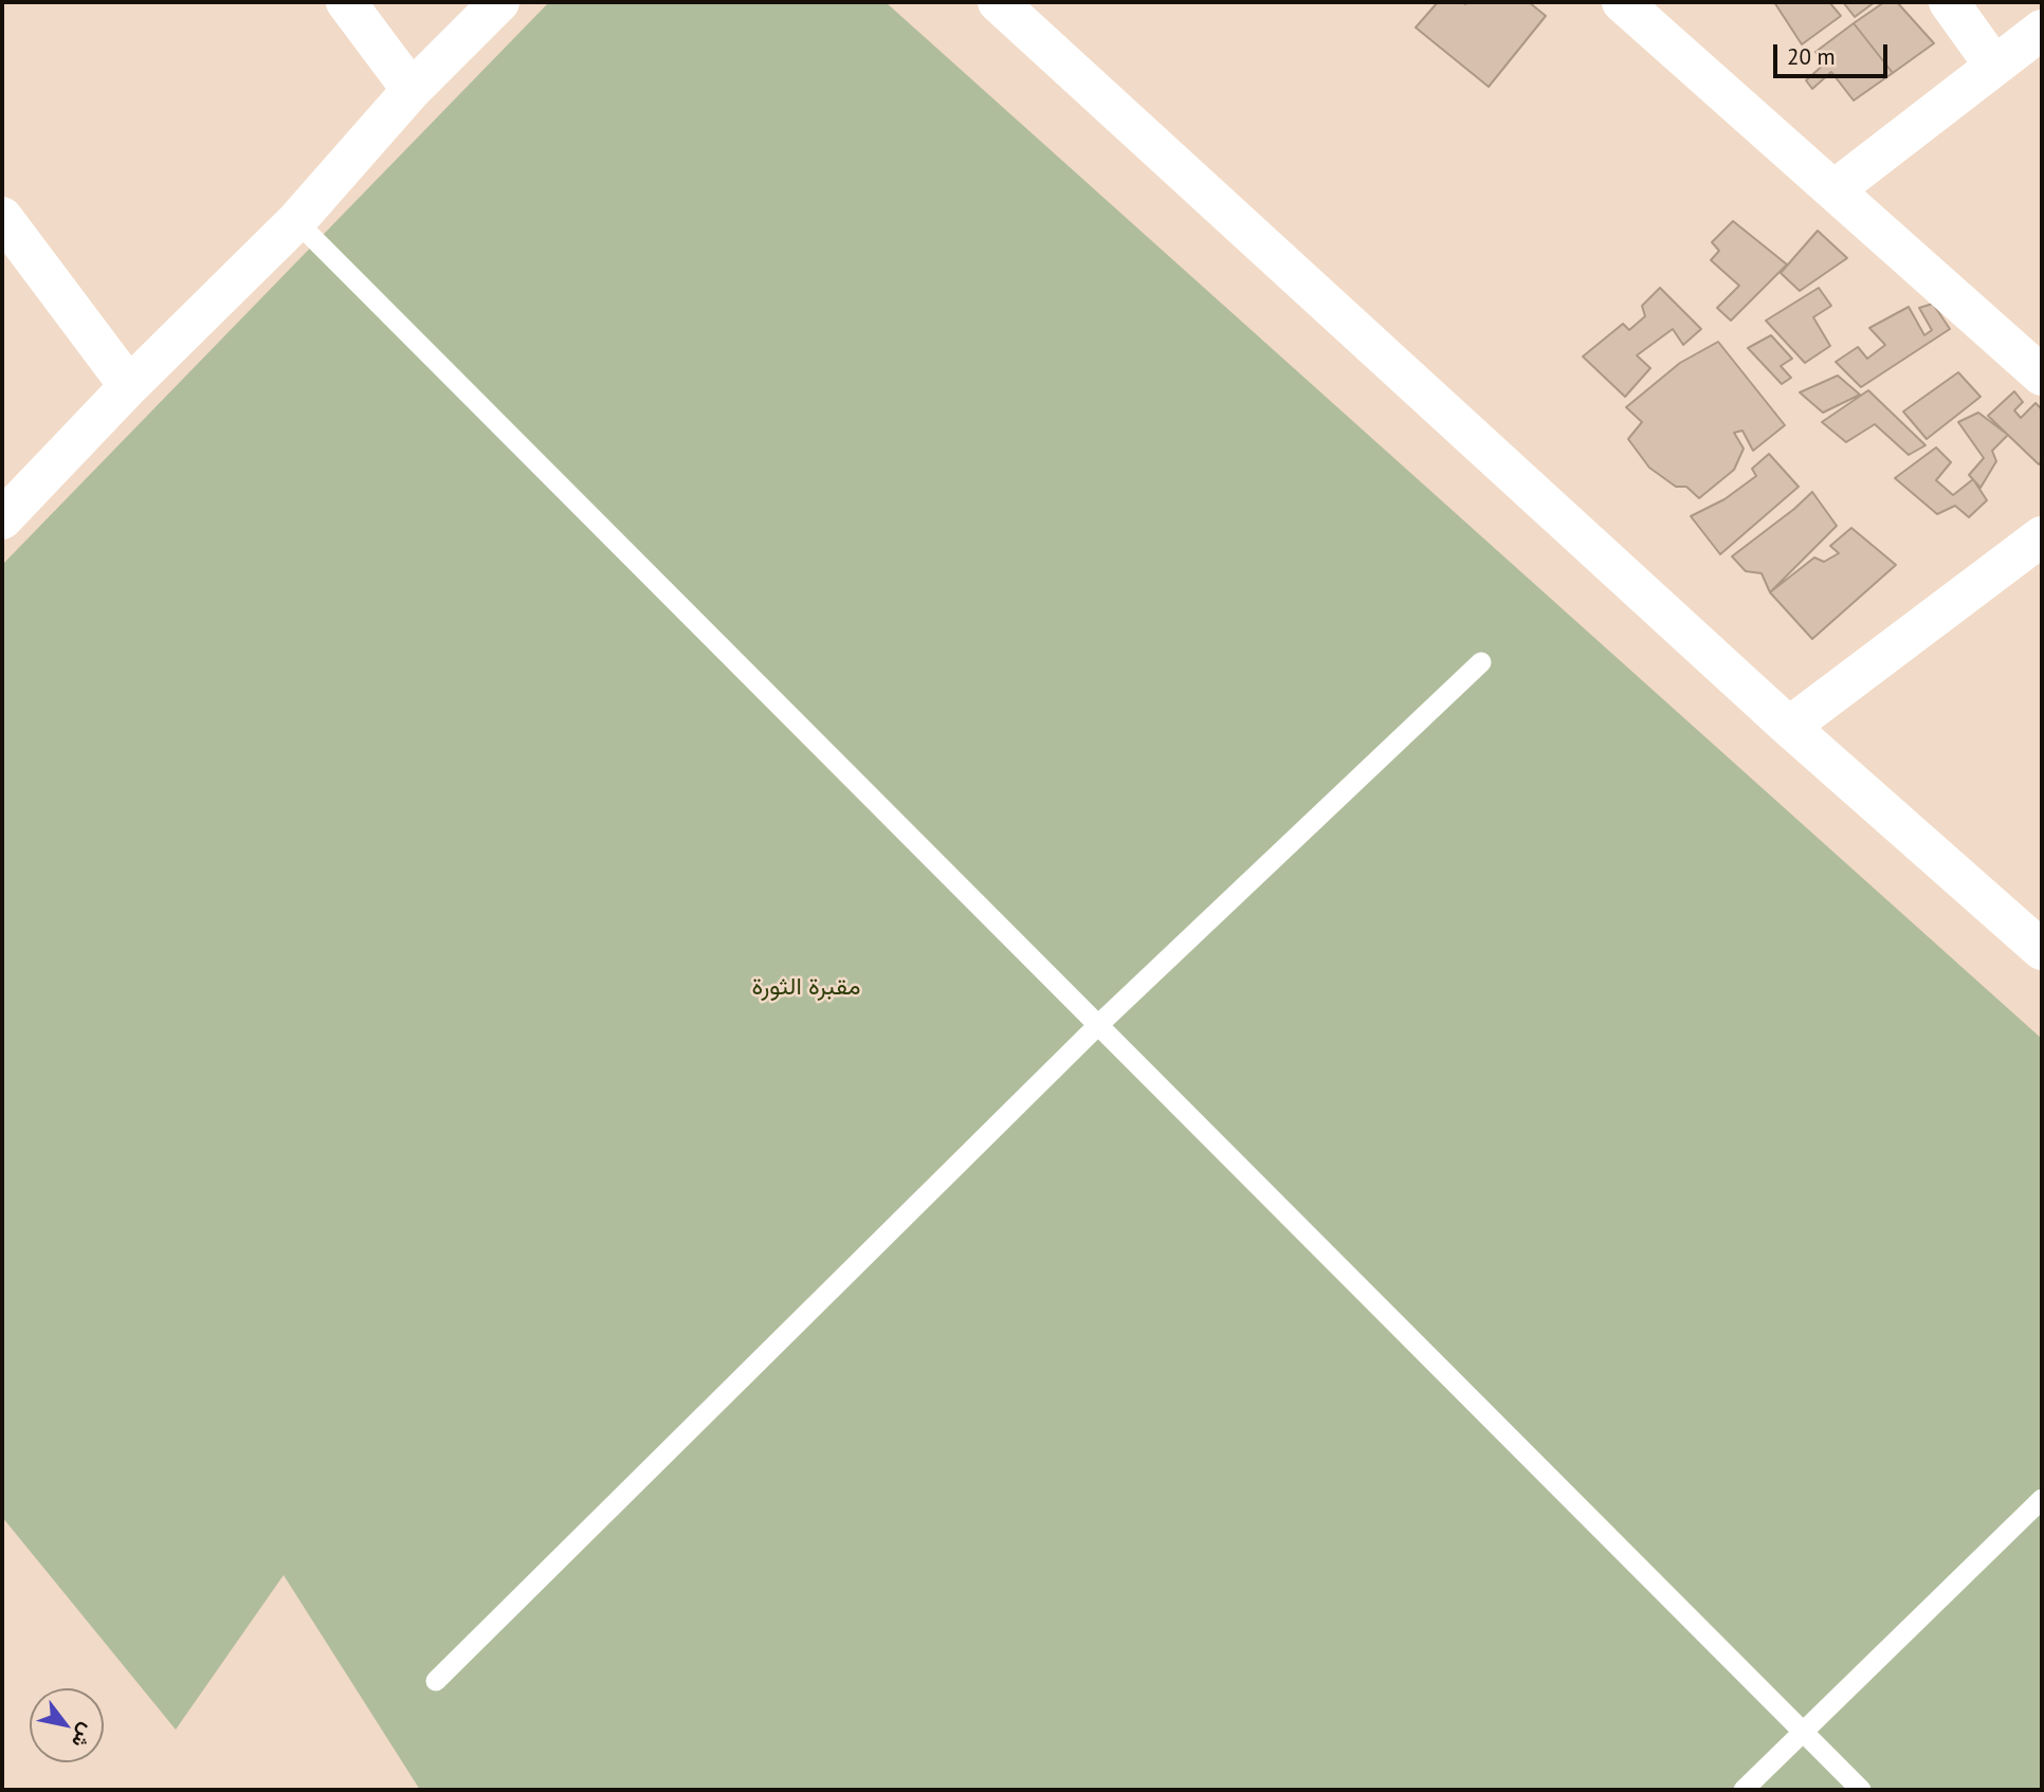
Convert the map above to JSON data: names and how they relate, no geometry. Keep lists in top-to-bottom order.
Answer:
{
  "parks": ["مقبرة الثورة"],
  "scale_bar": "20 m",
  "north": "bottom right"
}
